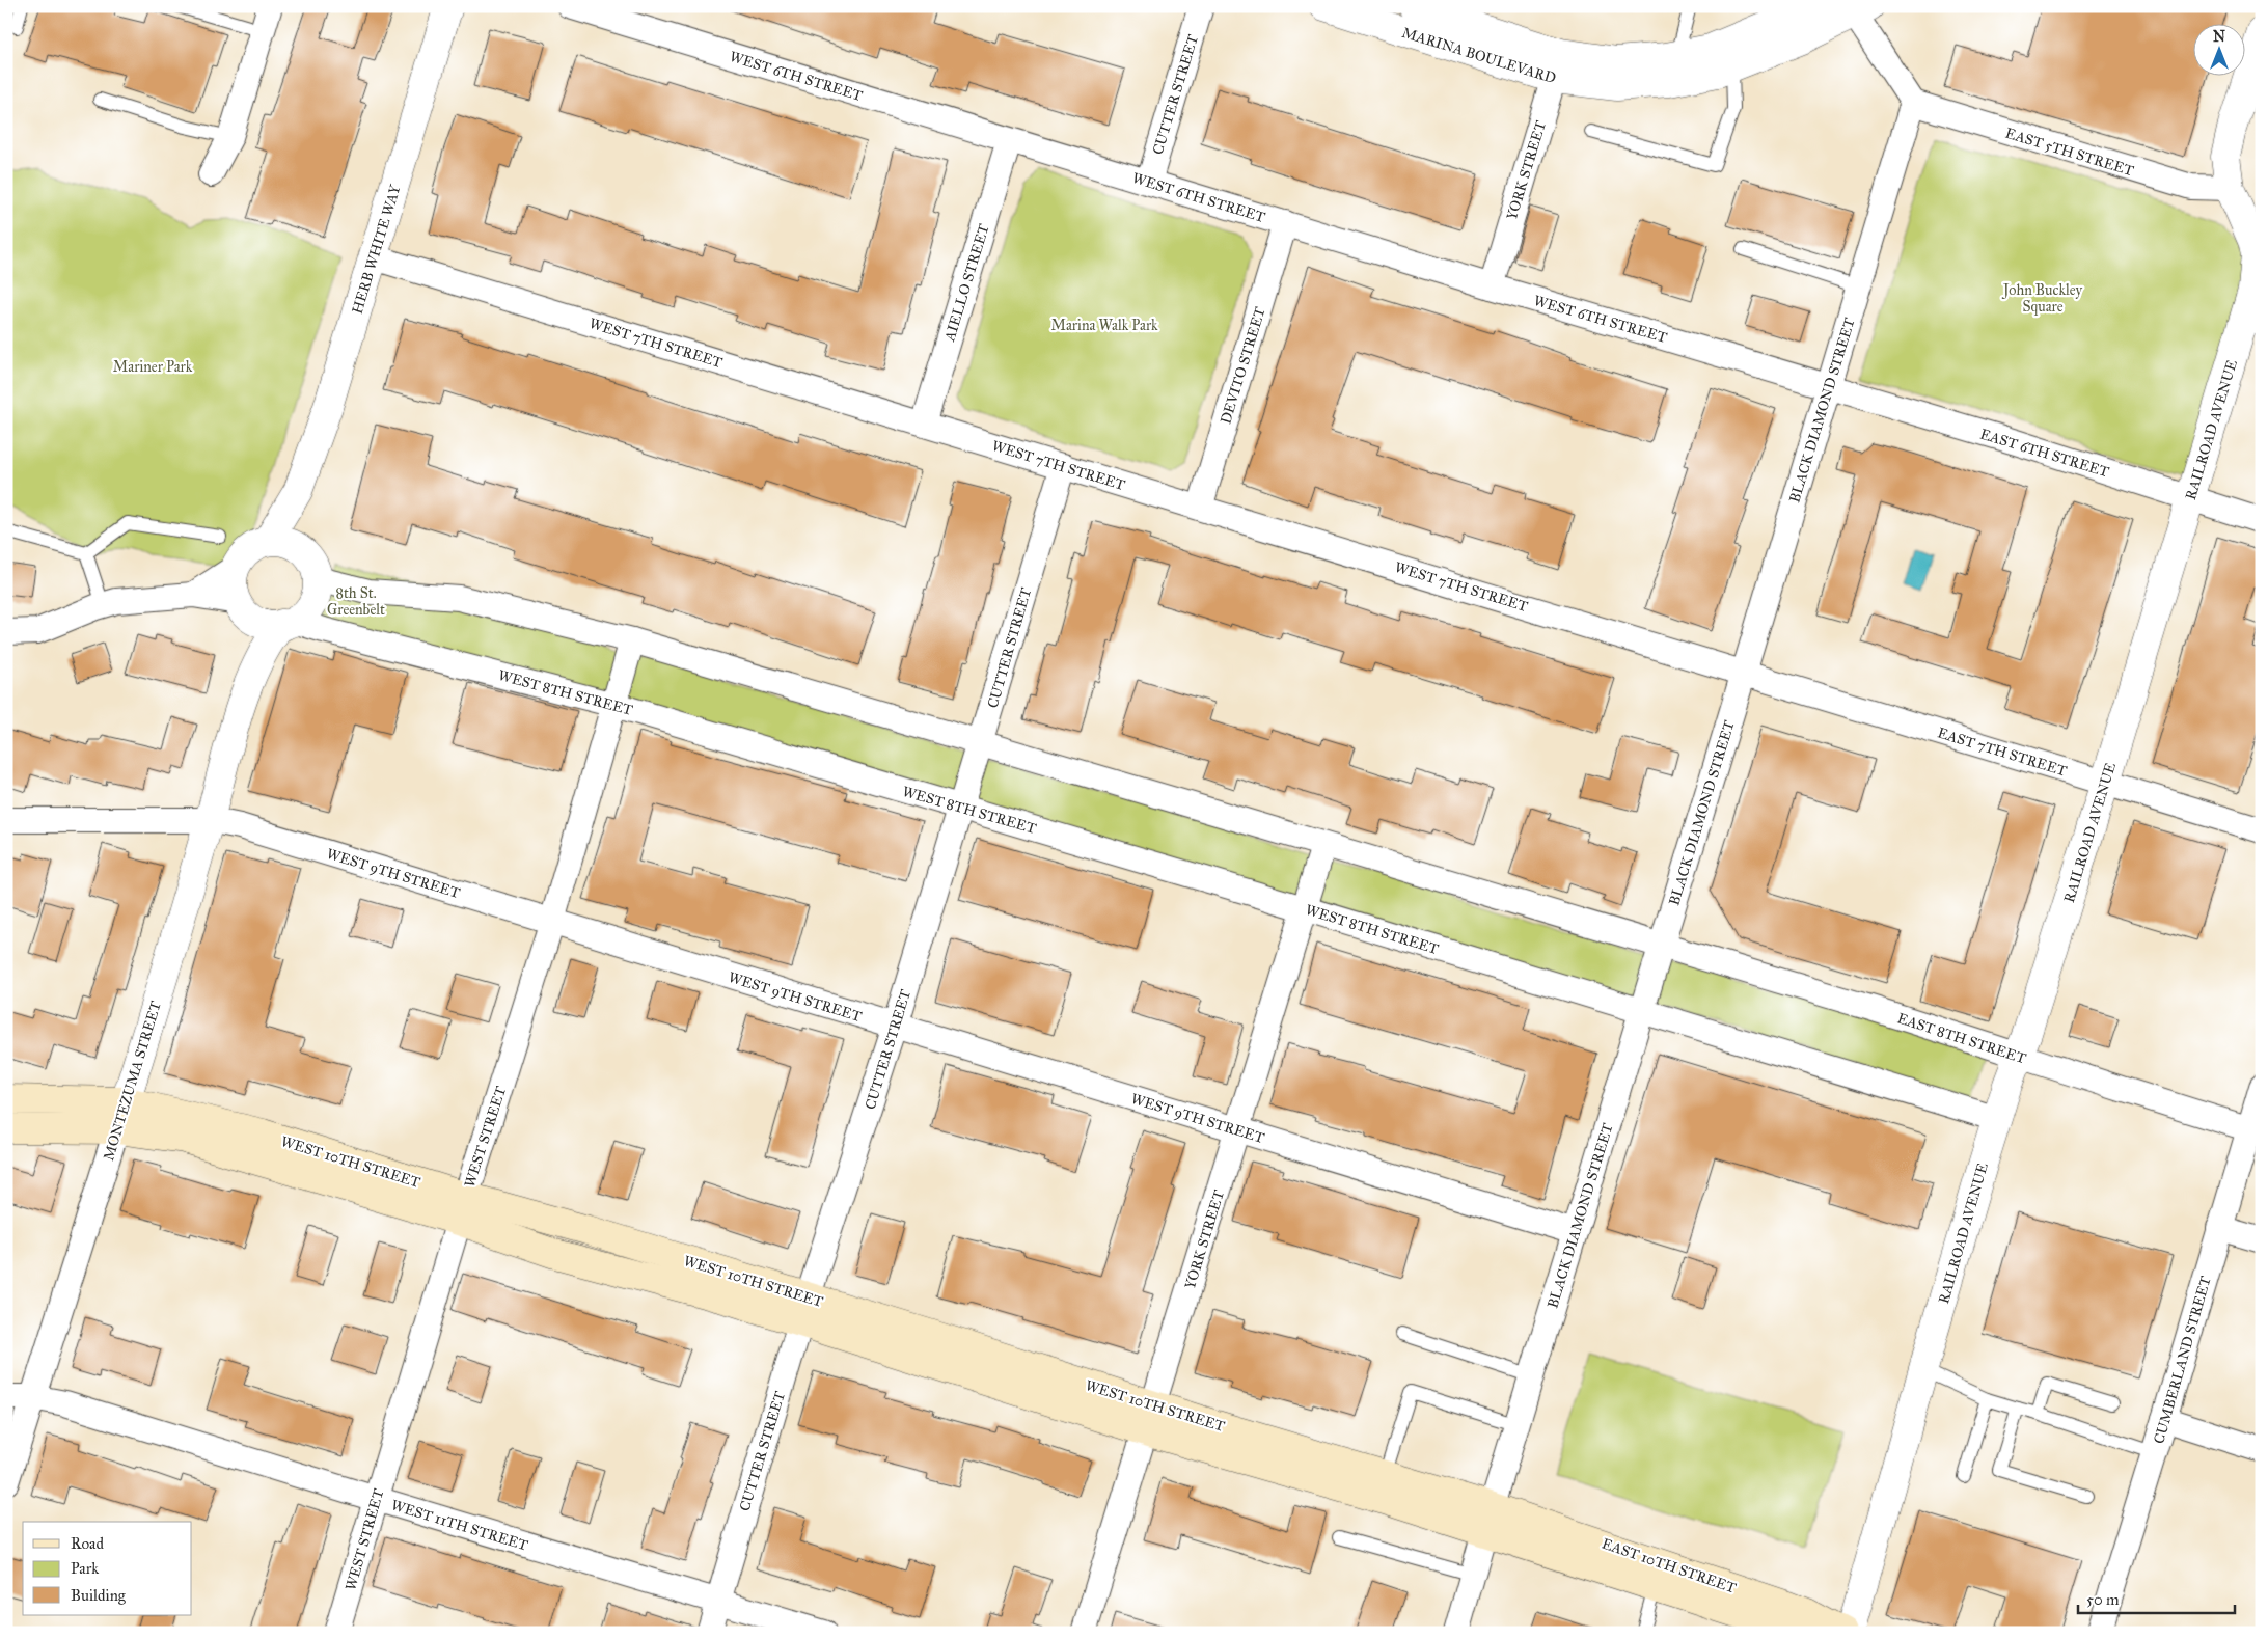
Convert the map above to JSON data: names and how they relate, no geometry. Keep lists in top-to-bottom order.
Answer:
{
  "streets": {
    "main road": ["WEST 10TH STREET", "EAST 10TH STREET"],
    "street": [
      "MARINA BOULEVARD",
      "WEST 6TH STREET",
      "CUTTER STREET",
      "EAST 5TH STREET",
      "YORK STREET",
      "HERB WHITE WAY",
      "AIELLO STREET",
      "WEST 7TH STREET",
      "DEVITO STREET",
      "BLACK DIAMOND STREET",
      "RAILROAD AVENUE",
      "EAST 6TH STREET",
      "WEST 8TH STREET",
      "EAST 7TH STREET",
      "WEST 9TH STREET",
      "EAST 8TH STREET",
      "MONTEZUMA STREET",
      "WEST STREET",
      "CUMBERLAND STREET",
      "WEST 11TH STREET"
    ]
  },
  "crossings": [
    ["MARINA BOULEVARD", "YORK STREET"],
    ["WEST 6TH STREET", "CUTTER STREET"],
    ["WEST 6TH STREET", "YORK STREET"],
    ["WEST 6TH STREET", "AIELLO STREET"],
    ["WEST 6TH STREET", "DEVITO STREET"],
    ["WEST 6TH STREET", "BLACK DIAMOND STREET"],
    ["WEST 6TH STREET", "EAST 6TH STREET"],
    ["CUTTER STREET", "WEST 7TH STREET"],
    ["CUTTER STREET", "WEST 8TH STREET"],
    ["CUTTER STREET", "WEST 9TH STREET"],
    ["CUTTER STREET", "WEST 10TH STREET"],
    ["CUTTER STREET", "WEST 11TH STREET"],
    ["EAST 5TH STREET", "BLACK DIAMOND STREET"],
    ["EAST 5TH STREET", "RAILROAD AVENUE"],
    ["YORK STREET", "WEST 8TH STREET"],
    ["YORK STREET", "WEST 9TH STREET"],
    ["YORK STREET", "WEST 10TH STREET"],
    ["HERB WHITE WAY", "WEST 7TH STREET"],
    ["HERB WHITE WAY", "WEST 8TH STREET"],
    ["HERB WHITE WAY", "MONTEZUMA STREET"],
    ["AIELLO STREET", "WEST 7TH STREET"],
    ["WEST 7TH STREET", "DEVITO STREET"],
    ["WEST 7TH STREET", "BLACK DIAMOND STREET"],
    ["WEST 7TH STREET", "EAST 7TH STREET"],
    ["BLACK DIAMOND STREET", "EAST 6TH STREET"],
    ["BLACK DIAMOND STREET", "WEST 8TH STREET"],
    ["BLACK DIAMOND STREET", "EAST 7TH STREET"],
    ["BLACK DIAMOND STREET", "WEST 9TH STREET"],
    ["BLACK DIAMOND STREET", "EAST 8TH STREET"],
    ["BLACK DIAMOND STREET", "WEST 10TH STREET"],
    ["BLACK DIAMOND STREET", "EAST 10TH STREET"],
    ["RAILROAD AVENUE", "EAST 6TH STREET"],
    ["RAILROAD AVENUE", "EAST 7TH STREET"],
    ["RAILROAD AVENUE", "EAST 8TH STREET"],
    ["WEST 8TH STREET", "MONTEZUMA STREET"],
    ["WEST 8TH STREET", "WEST STREET"],
    ["WEST 9TH STREET", "MONTEZUMA STREET"],
    ["WEST 9TH STREET", "WEST STREET"],
    ["EAST 8TH STREET", "CUMBERLAND STREET"],
    ["MONTEZUMA STREET", "WEST 10TH STREET"],
    ["MONTEZUMA STREET", "WEST 11TH STREET"],
    ["WEST STREET", "WEST 10TH STREET"],
    ["WEST STREET", "WEST 11TH STREET"],
    ["WEST 10TH STREET", "EAST 10TH STREET"]
  ],
  "parks": [
    "John Buckley Square",
    "Marina Walk Park",
    "Mariner Park",
    "8th St. Greenbelt"
  ],
  "legend": ["Road", "Park", "Building"],
  "scale_bar": "50 m",
  "north": "top"
}
